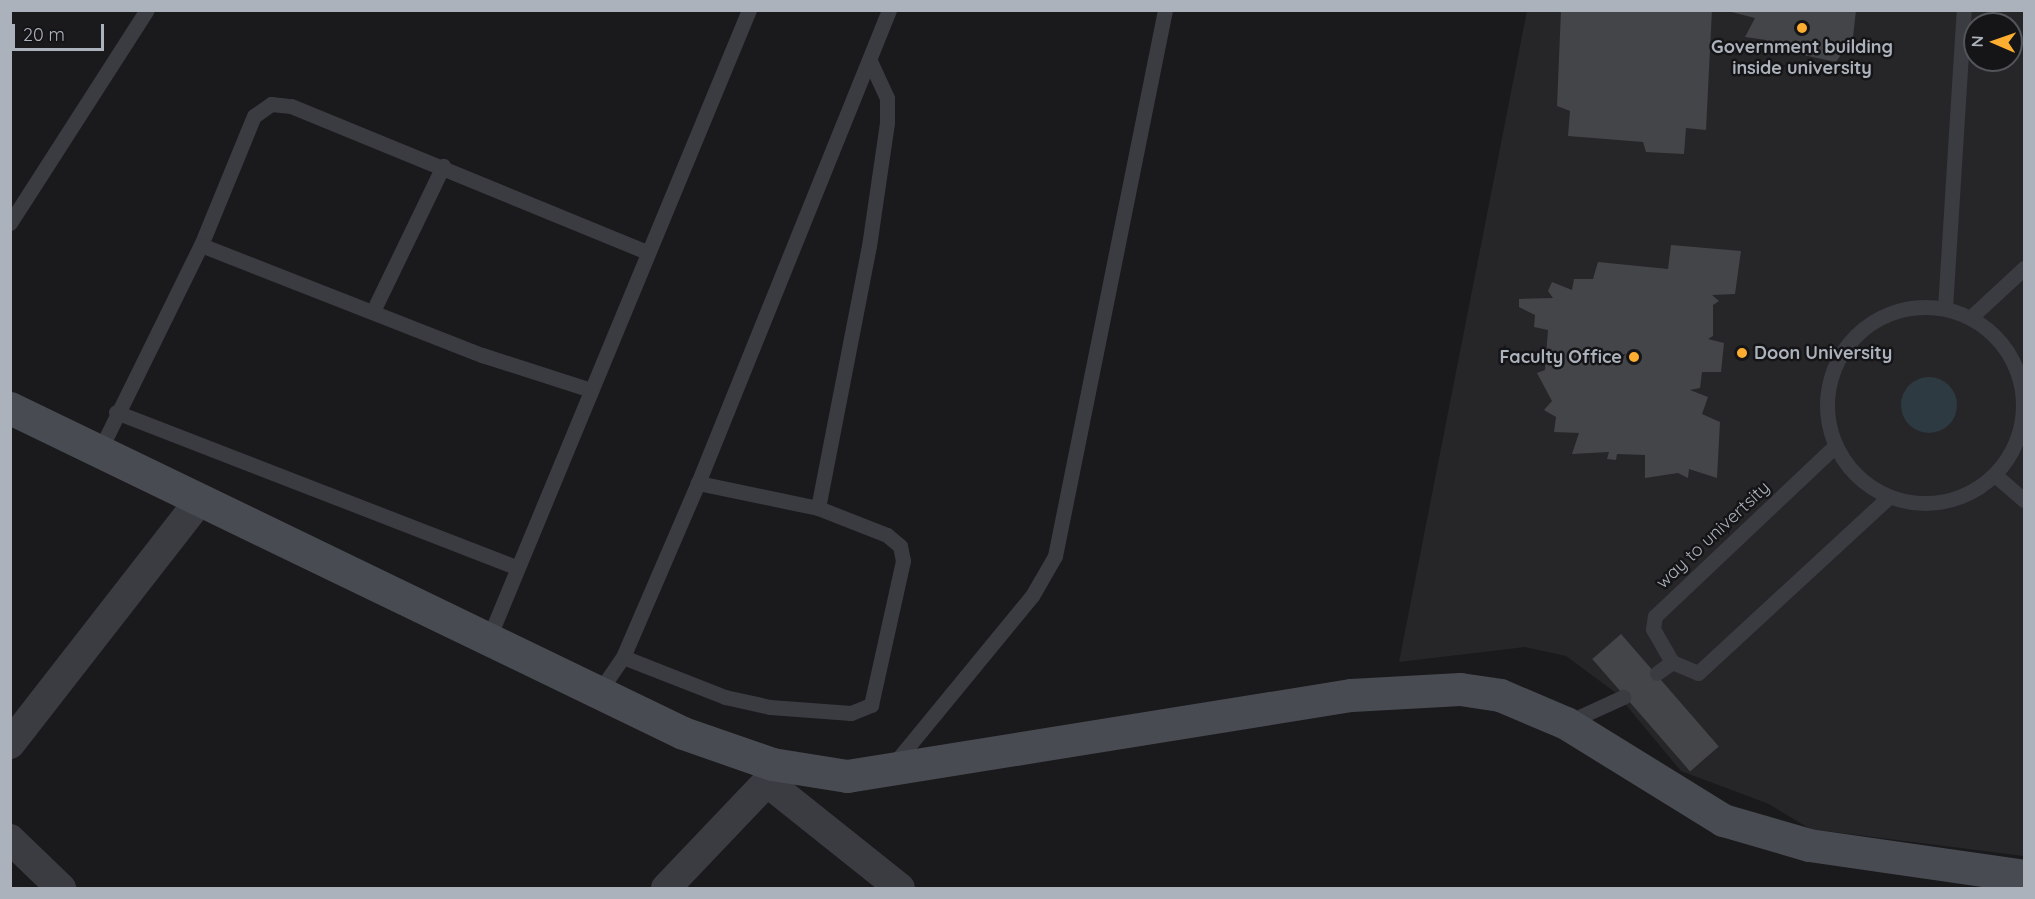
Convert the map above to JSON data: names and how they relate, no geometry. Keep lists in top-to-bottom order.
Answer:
{
  "streets": {
    "lane": ["way to univertsity"]
  },
  "places": ["Government building inside university", "Doon University", "Faculty Office"],
  "scale_bar": "20 m",
  "north": "left"
}
